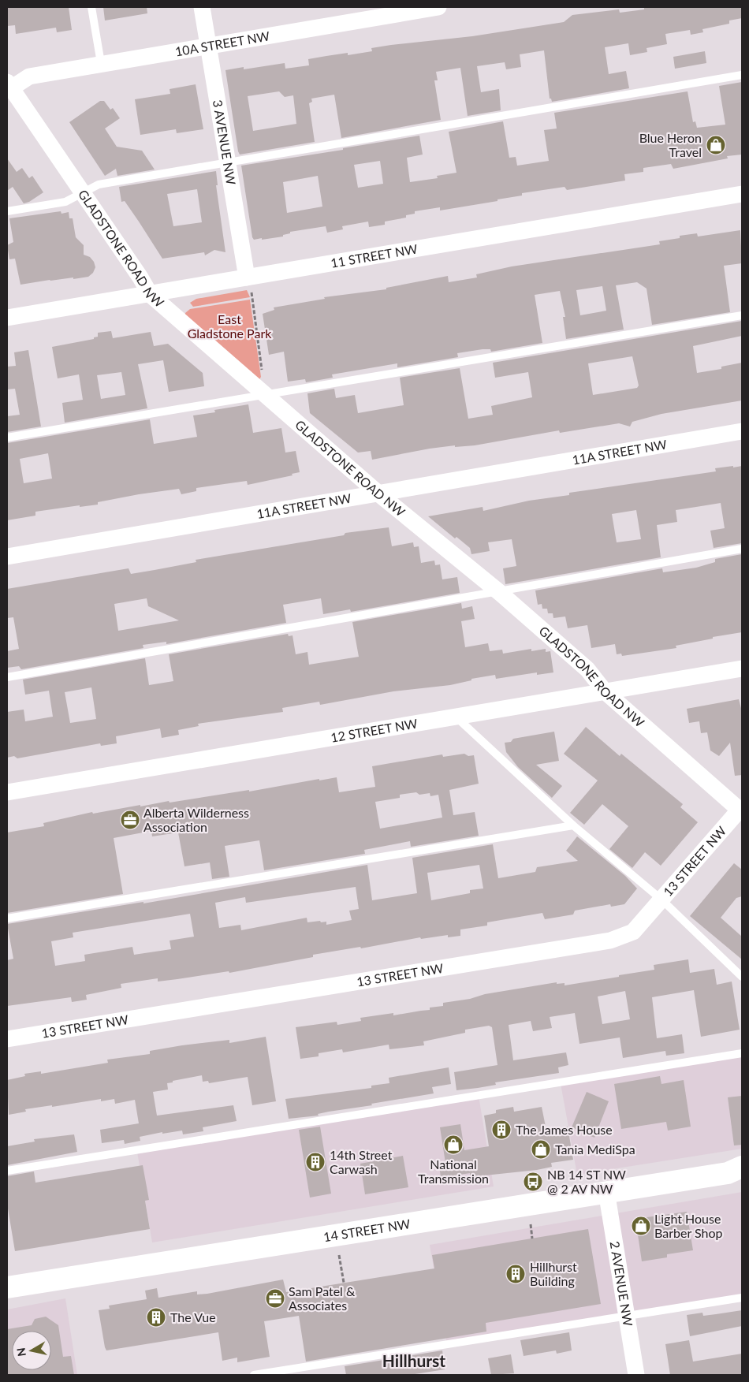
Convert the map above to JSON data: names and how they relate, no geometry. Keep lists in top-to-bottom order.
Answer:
{
  "streets": {
    "main road": ["14 STREET NW"],
    "street": [
      "10A STREET NW",
      "3 AVENUE NW",
      "GLADSTONE ROAD NW",
      "11 STREET NW",
      "11A STREET NW",
      "12 STREET NW",
      "13 STREET NW",
      "2 AVENUE NW"
    ]
  },
  "crossings": [
    ["10A STREET NW", "3 AVENUE NW"],
    ["10A STREET NW", "GLADSTONE ROAD NW"],
    ["3 AVENUE NW", "11 STREET NW"],
    ["GLADSTONE ROAD NW", "11 STREET NW"],
    ["GLADSTONE ROAD NW", "11A STREET NW"],
    ["GLADSTONE ROAD NW", "12 STREET NW"],
    ["GLADSTONE ROAD NW", "13 STREET NW"],
    ["14 STREET NW", "2 AVENUE NW"]
  ],
  "districts": ["Hillhurst"],
  "parks": ["East Gladstone Park"],
  "places": {
    "shop": [
      "Blue Heron Travel",
      "National Transmission",
      "Tania MediSpa",
      "Light House Barber Shop"
    ],
    "office": ["Alberta Wilderness Association", "Sam Patel & Associates"],
    "building": [
      "The James House",
      "14th Street Carwash",
      "Hillhurst Building",
      "The Vue"
    ],
    "bus stop": ["NB 14 ST NW @ 2 AV NW"]
  },
  "north": "left"
}
